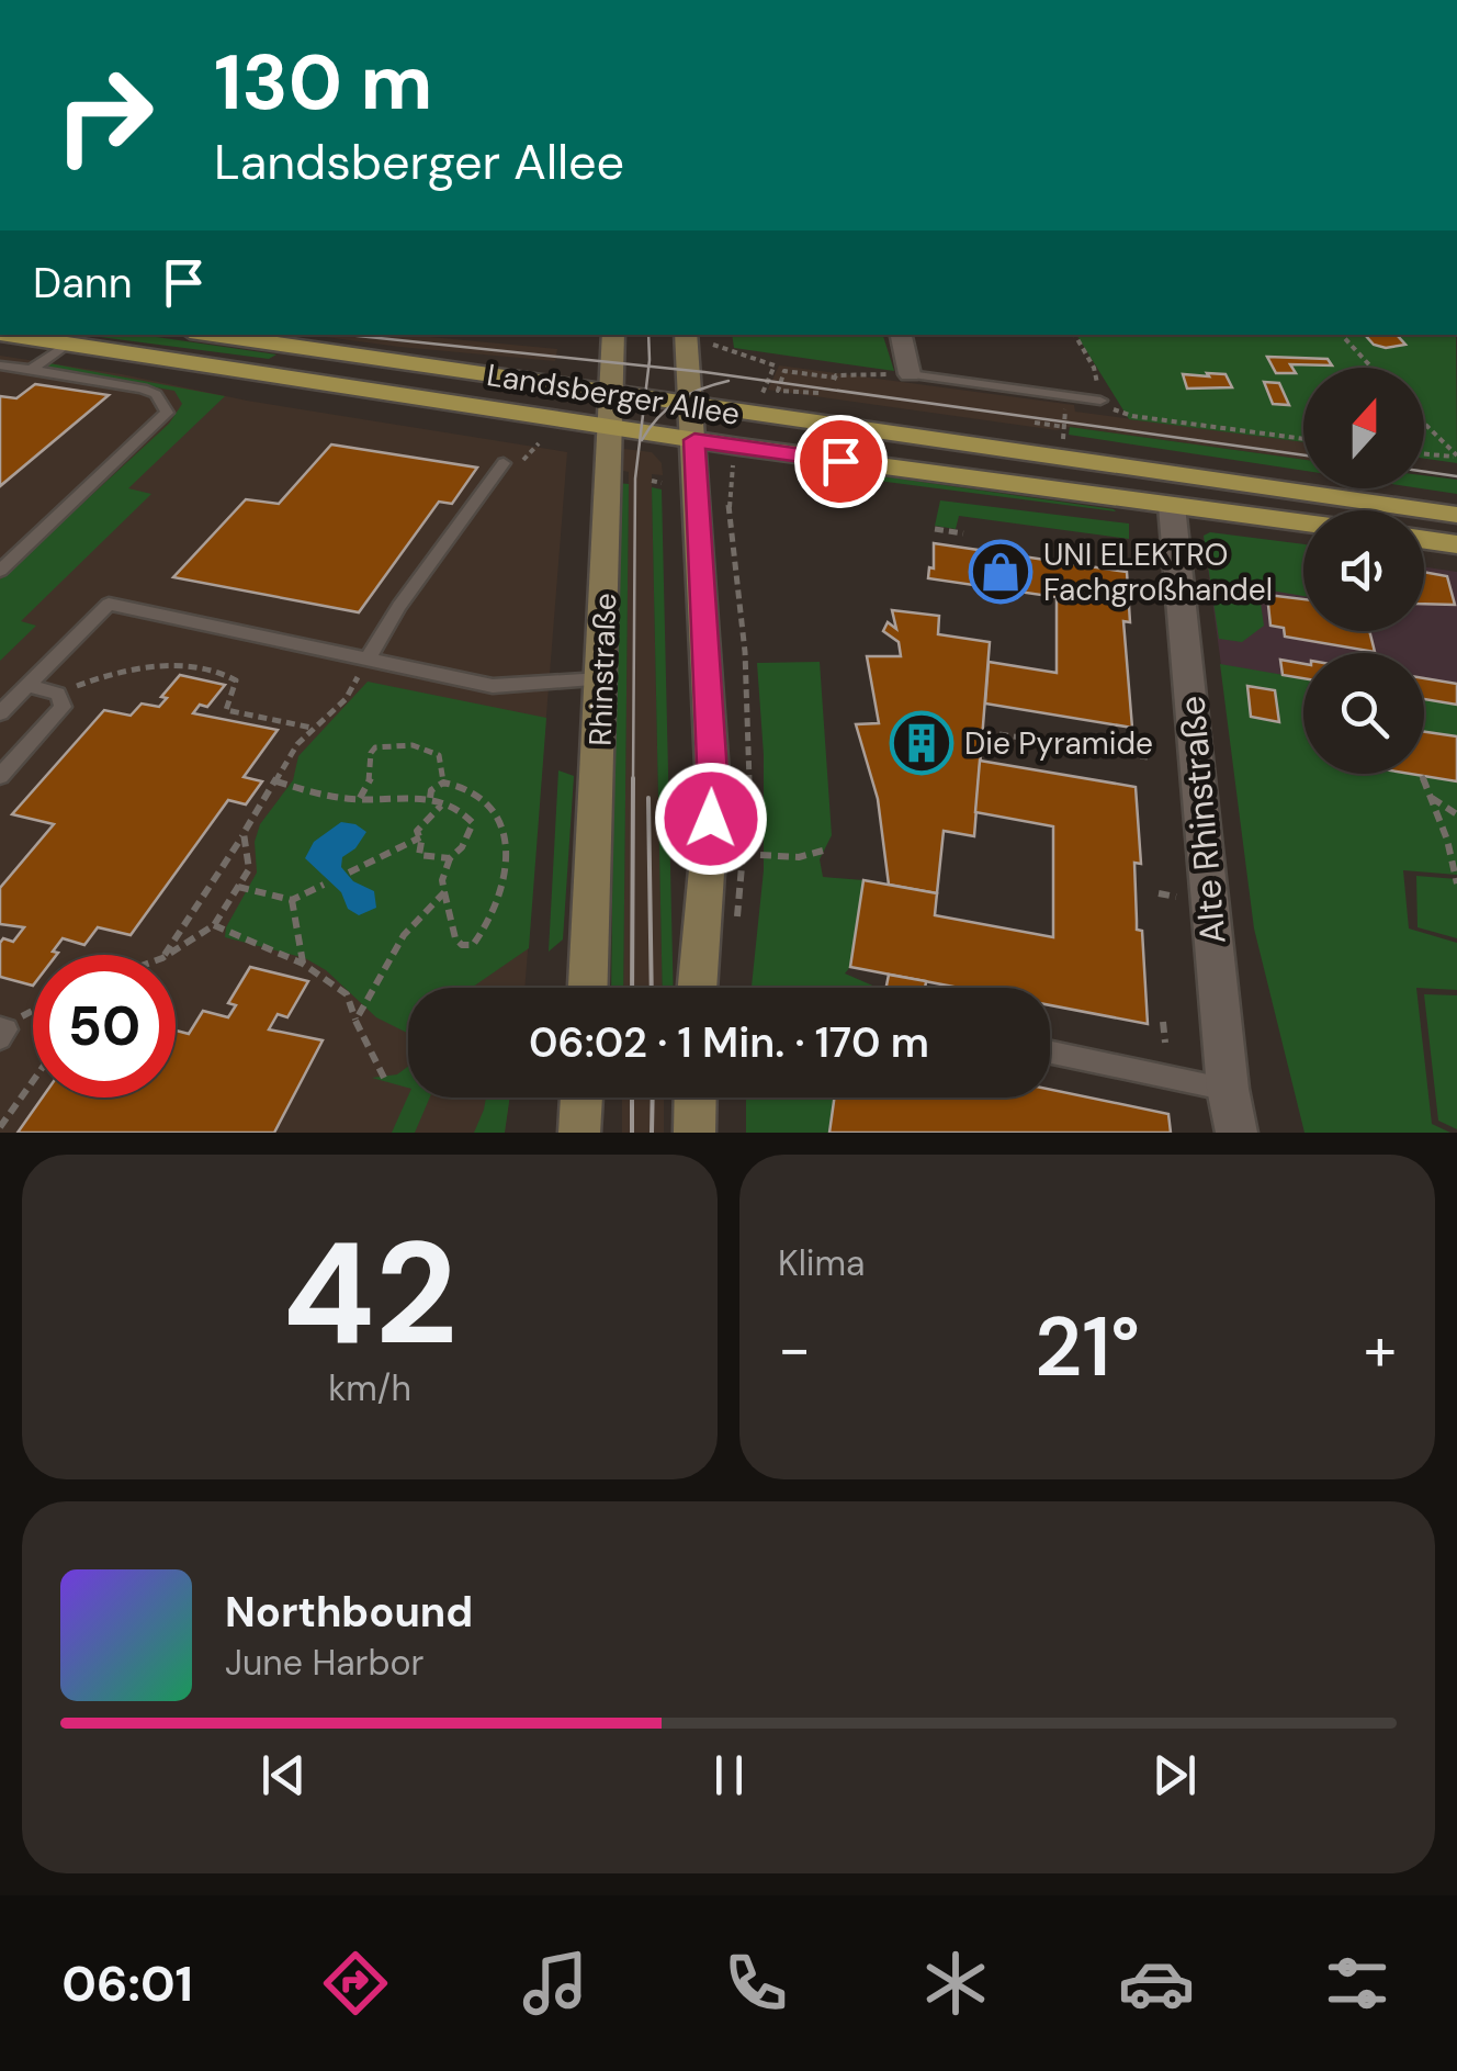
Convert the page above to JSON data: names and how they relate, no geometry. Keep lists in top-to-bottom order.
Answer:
{
  "streets": {
    "main road": ["Landsberger Allee", "Rhinstraße"],
    "street": ["Alte Rhinstraße"]
  },
  "crossings": [
    ["Landsberger Allee", "Rhinstraße"],
    ["Landsberger Allee", "Alte Rhinstraße"]
  ],
  "places": {
    "shop": ["UNI ELEKTRO Fachgroßhandel"],
    "building": ["Die Pyramide"]
  },
  "north": "top",
  "page": {
    "turn": ["130 m", "Landsberger Allee"],
    "then": "Dann",
    "limit": "50",
    "trip": "06:02 · 1 Min. · 170 m",
    "tile": [
      ["42", "km/h"],
      "Klima"
    ],
    "heat": ["−", "21°", "+"],
    "song": ["Northbound", "June Harbor"],
    "tabs": "06:01"
  }
}
